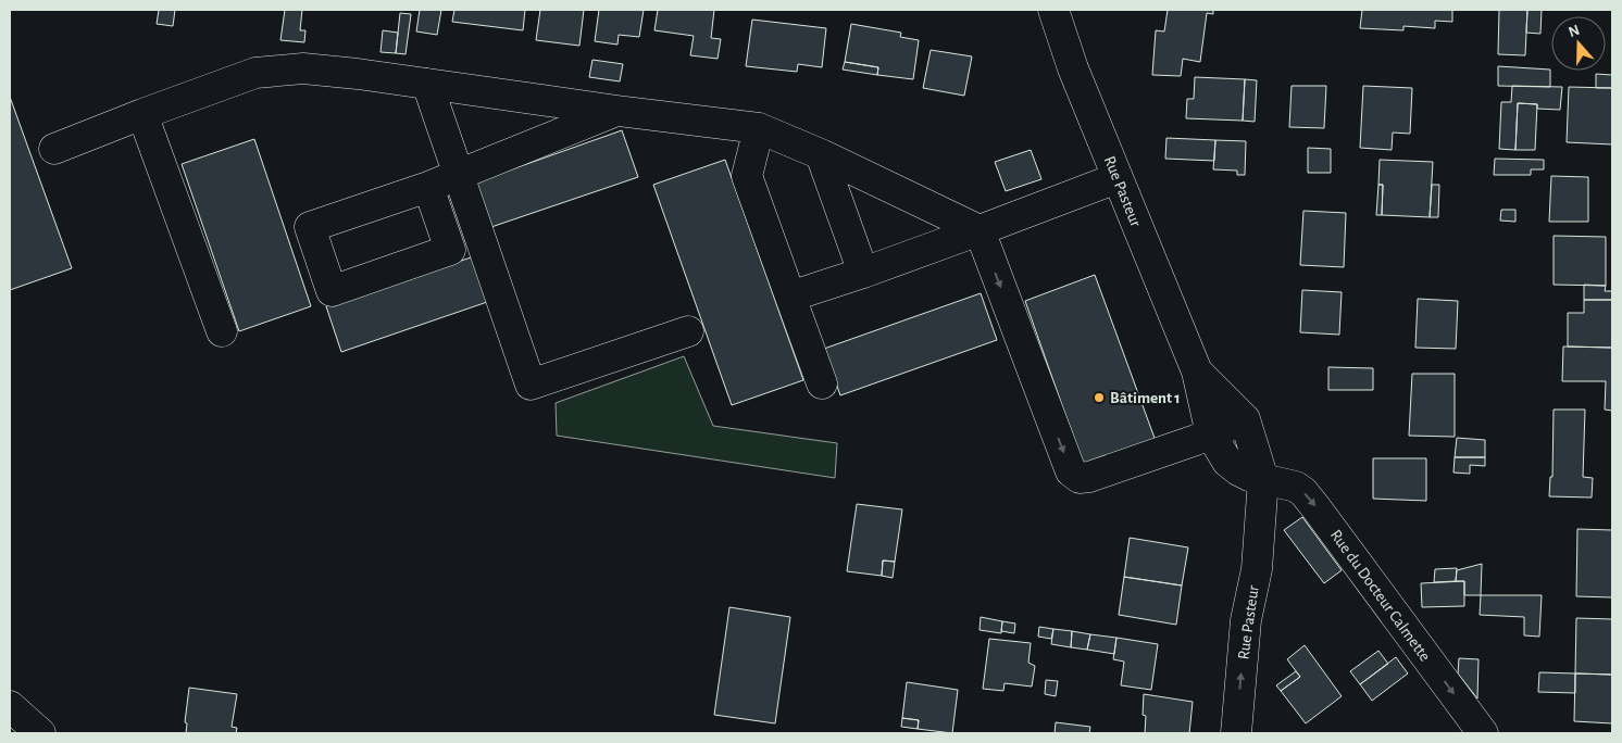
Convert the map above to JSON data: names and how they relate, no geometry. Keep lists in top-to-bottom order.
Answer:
{
  "streets": {
    "street": ["Rue Pasteur", "Rue du Docteur Calmette"]
  },
  "crossings": [
    ["Rue Pasteur", "Rue du Docteur Calmette"]
  ],
  "one_way": ["Rue du Docteur Calmette"],
  "places": ["Bâtiment 1"],
  "north": "top"
}
